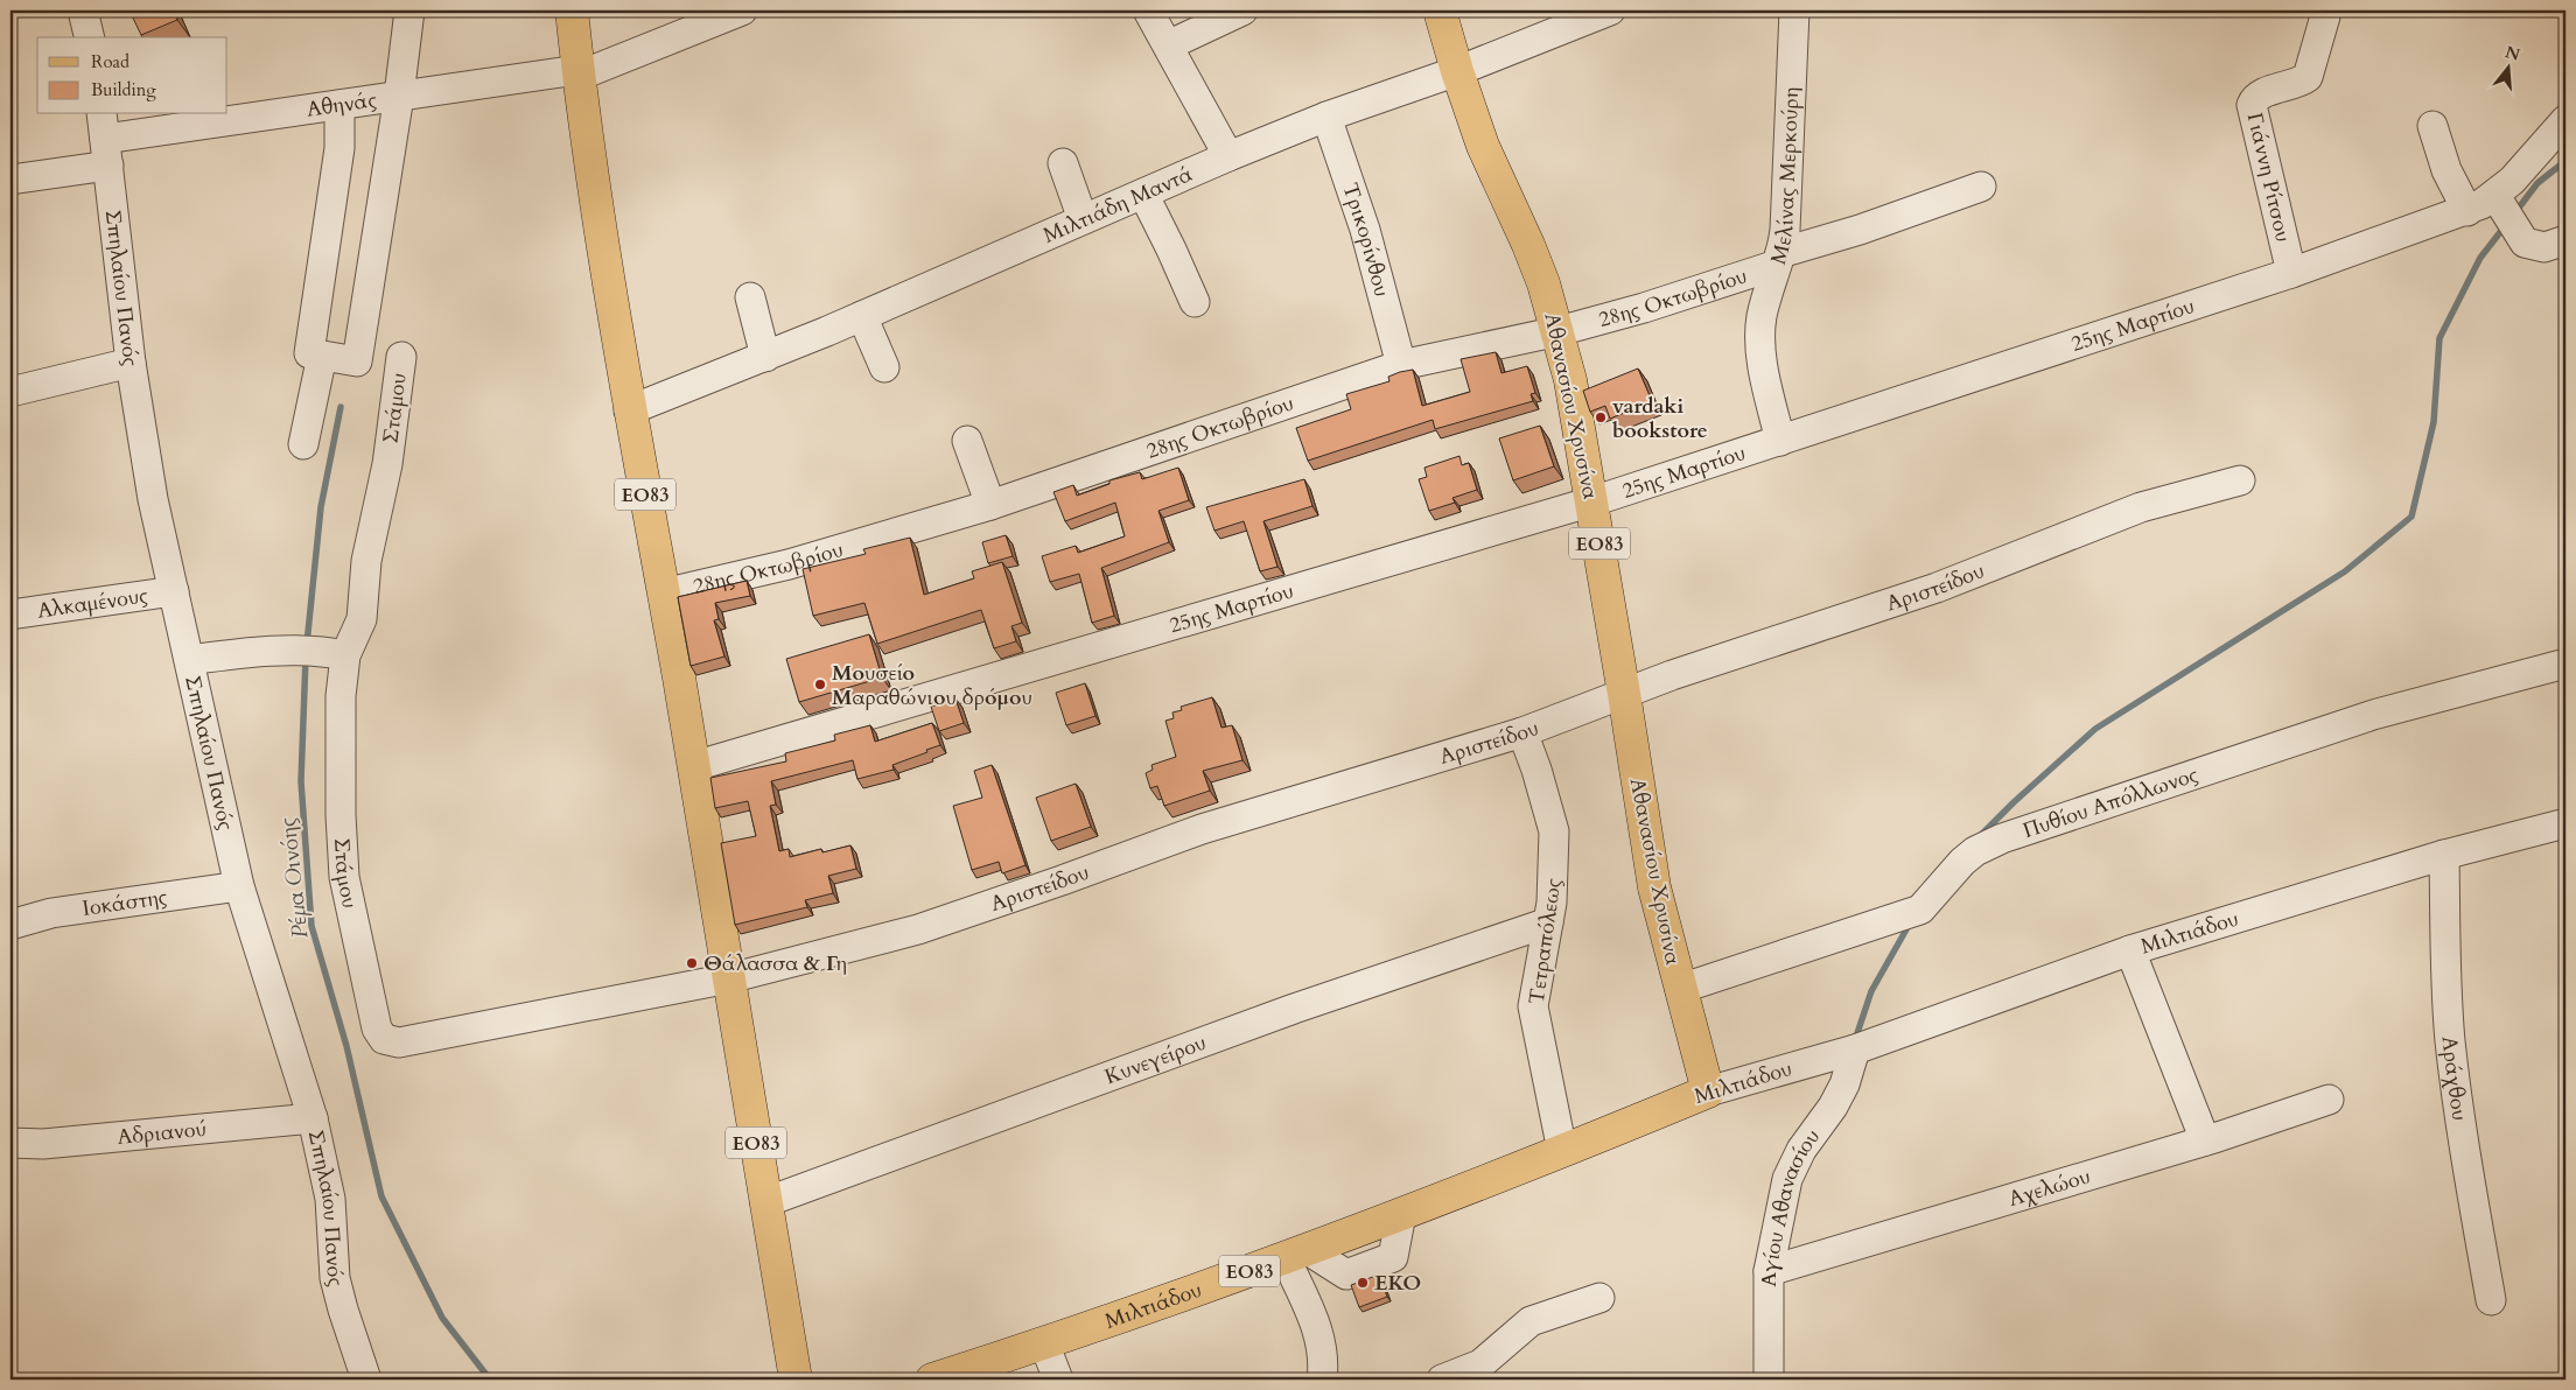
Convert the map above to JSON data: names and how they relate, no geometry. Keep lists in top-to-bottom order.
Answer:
{
  "streets": {
    "main road": ["Αθανασίου Χρυσίνα", "ΕΟ83", "Μιλτιάδου"],
    "street": [
      "Αθηνάς",
      "Μελίνας Μερκούρη",
      "Γιάννη Ρίτσου",
      "Μιλτιάδη Μαντά",
      "Τρικορίνθου",
      "Σπηλαίου Πανός",
      "28ης Οκτωβρίου",
      "25ης Μαρτίου",
      "Στάμου",
      "Αριστείδου",
      "Αλκαμένους",
      "Πυθίου Απόλλωνος",
      "Ιοκάστης",
      "Τετραπόλεως",
      "Κυνεγείρου",
      "Αράχθου",
      "Αδριανού",
      "Αχελώου",
      "Αγίου Αθανασίου"
    ]
  },
  "crossings": [
    ["Αθηνάς", "Σπηλαίου Πανός"],
    ["Αθηνάς", "ΕΟ83"],
    ["Μελίνας Μερκούρη", "28ης Οκτωβρίου"],
    ["Μελίνας Μερκούρη", "25ης Μαρτίου"],
    ["Γιάννη Ρίτσου", "25ης Μαρτίου"],
    ["Μιλτιάδη Μαντά", "Τρικορίνθου"],
    ["Μιλτιάδη Μαντά", "Αθανασίου Χρυσίνα"],
    ["Μιλτιάδη Μαντά", "ΕΟ83"],
    ["Τρικορίνθου", "28ης Οκτωβρίου"],
    ["Σπηλαίου Πανός", "Αλκαμένους"],
    ["Σπηλαίου Πανός", "Ιοκάστης"],
    ["Σπηλαίου Πανός", "Αδριανού"],
    ["28ης Οκτωβρίου", "Αθανασίου Χρυσίνα"],
    ["28ης Οκτωβρίου", "ΕΟ83"],
    ["25ης Μαρτίου", "Αθανασίου Χρυσίνα"],
    ["25ης Μαρτίου", "ΕΟ83"],
    ["Αθανασίου Χρυσίνα", "Αριστείδου"],
    ["Αθανασίου Χρυσίνα", "Πυθίου Απόλλωνος"],
    ["Αθανασίου Χρυσίνα", "Μιλτιάδου"],
    ["Στάμου", "ΕΟ83"],
    ["Στάμου", "Αριστείδου"],
    ["ΕΟ83", "Αριστείδου"],
    ["ΕΟ83", "Κυνεγείρου"],
    ["Αριστείδου", "Τετραπόλεως"],
    ["Μιλτιάδου", "Τετραπόλεως"],
    ["Μιλτιάδου", "Αράχθου"],
    ["Μιλτιάδου", "Αγίου Αθανασίου"],
    ["Τετραπόλεως", "Κυνεγείρου"],
    ["Αχελώου", "Αγίου Αθανασίου"]
  ],
  "water": ["Ρέμα Οινόης"],
  "places": [
    "vardaki bookstore",
    "Μουσείο Μαραθώνιου δρόμου",
    "Θάλασσα & Γη",
    "EKO"
  ],
  "legend": ["Road", "Building"],
  "north": "top"
}
